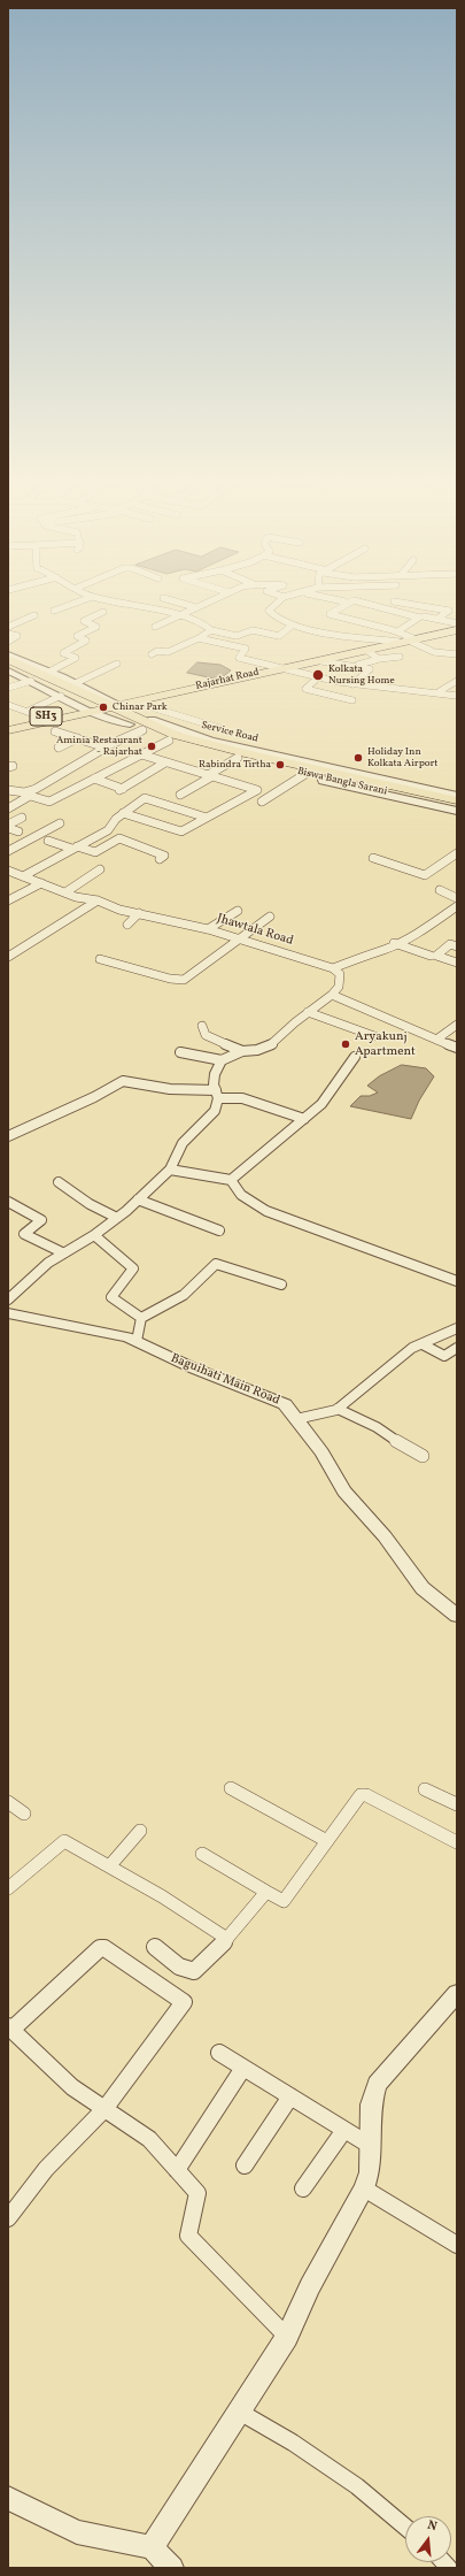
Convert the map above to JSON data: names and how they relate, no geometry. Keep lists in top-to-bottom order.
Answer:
{
  "streets": {
    "main road": ["Rajarhat Road", "SH3", "Biswa Bangla Sarani"],
    "street": ["Service Road", "Jhawtala Road", "Baguihati Main Road"]
  },
  "crossings": [
    ["Rajarhat Road", "SH3"],
    ["Rajarhat Road", "Service Road"],
    ["Rajarhat Road", "Biswa Bangla Sarani"],
    ["SH3", "Service Road"],
    ["SH3", "Biswa Bangla Sarani"],
    ["Service Road", "Biswa Bangla Sarani"]
  ],
  "places": [
    "Kolkata Nursing Home",
    "Chinar Park",
    "Aminia Restaurant - Rajarhat",
    "Holiday Inn Kolkata Airport",
    "Rabindra Tirtha",
    "Aryakunj Apartment"
  ],
  "north": "top"
}
